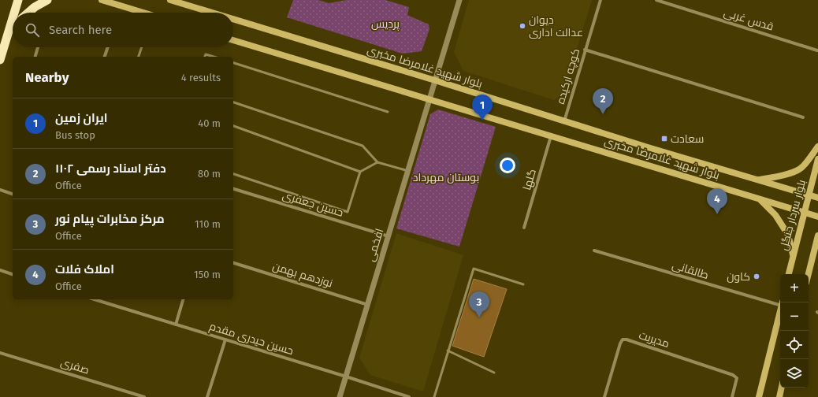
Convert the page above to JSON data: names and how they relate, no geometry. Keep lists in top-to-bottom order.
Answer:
{
  "streets": {
    "main road": ["بلوار شهید غلامرضا مخبری", "بلوار سردار جنگل"],
    "street": [
      "قدس غربی",
      "کوچه ارکیده",
      "گلها",
      "حسین جعفری",
      "افخمی",
      "طالقانی",
      "نوزدهم بهمن",
      "حسین حیدری مقدم",
      "مدیریت",
      "صفری"
    ]
  },
  "crossings": [
    ["بلوار شهید غلامرضا مخبری", "کوچه ارکیده"],
    ["بلوار شهید غلامرضا مخبری", "گلها"],
    ["بلوار شهید غلامرضا مخبری", "بلوار سردار جنگل"],
    ["بلوار شهید غلامرضا مخبری", "افخمی"],
    ["حسین جعفری", "افخمی"],
    ["افخمی", "نوزدهم بهمن"],
    ["افخمی", "حسین حیدری مقدم"]
  ],
  "parks": ["پردیس", "بوستان مهرداد"],
  "places": {
    "other": ["دیوان عدالت اداری", "کاون"],
    "transit": ["سعادت"]
  },
  "page": {
    "search": "Search here",
    "heading": ["Nearby", "4 results"],
    "pins": [
      "2",
      "1",
      "4",
      "3"
    ],
    "list": [
      {
        "mark": "1",
        "name": "ایران زمین",
        "note": "Bus stop",
        "value": "40 m"
      },
      {
        "mark": "2",
        "name": "دفتر اسناد رسمی ۱۱۰۲",
        "note": "Office",
        "value": "80 m"
      },
      {
        "mark": "3",
        "name": "مرکز مخابرات پیام نور",
        "note": "Office",
        "value": "110 m"
      },
      {
        "mark": "4",
        "name": "املاک فلات",
        "note": "Office",
        "value": "150 m"
      }
    ],
    "map_buttons": ["+", "−"]
  }
}
